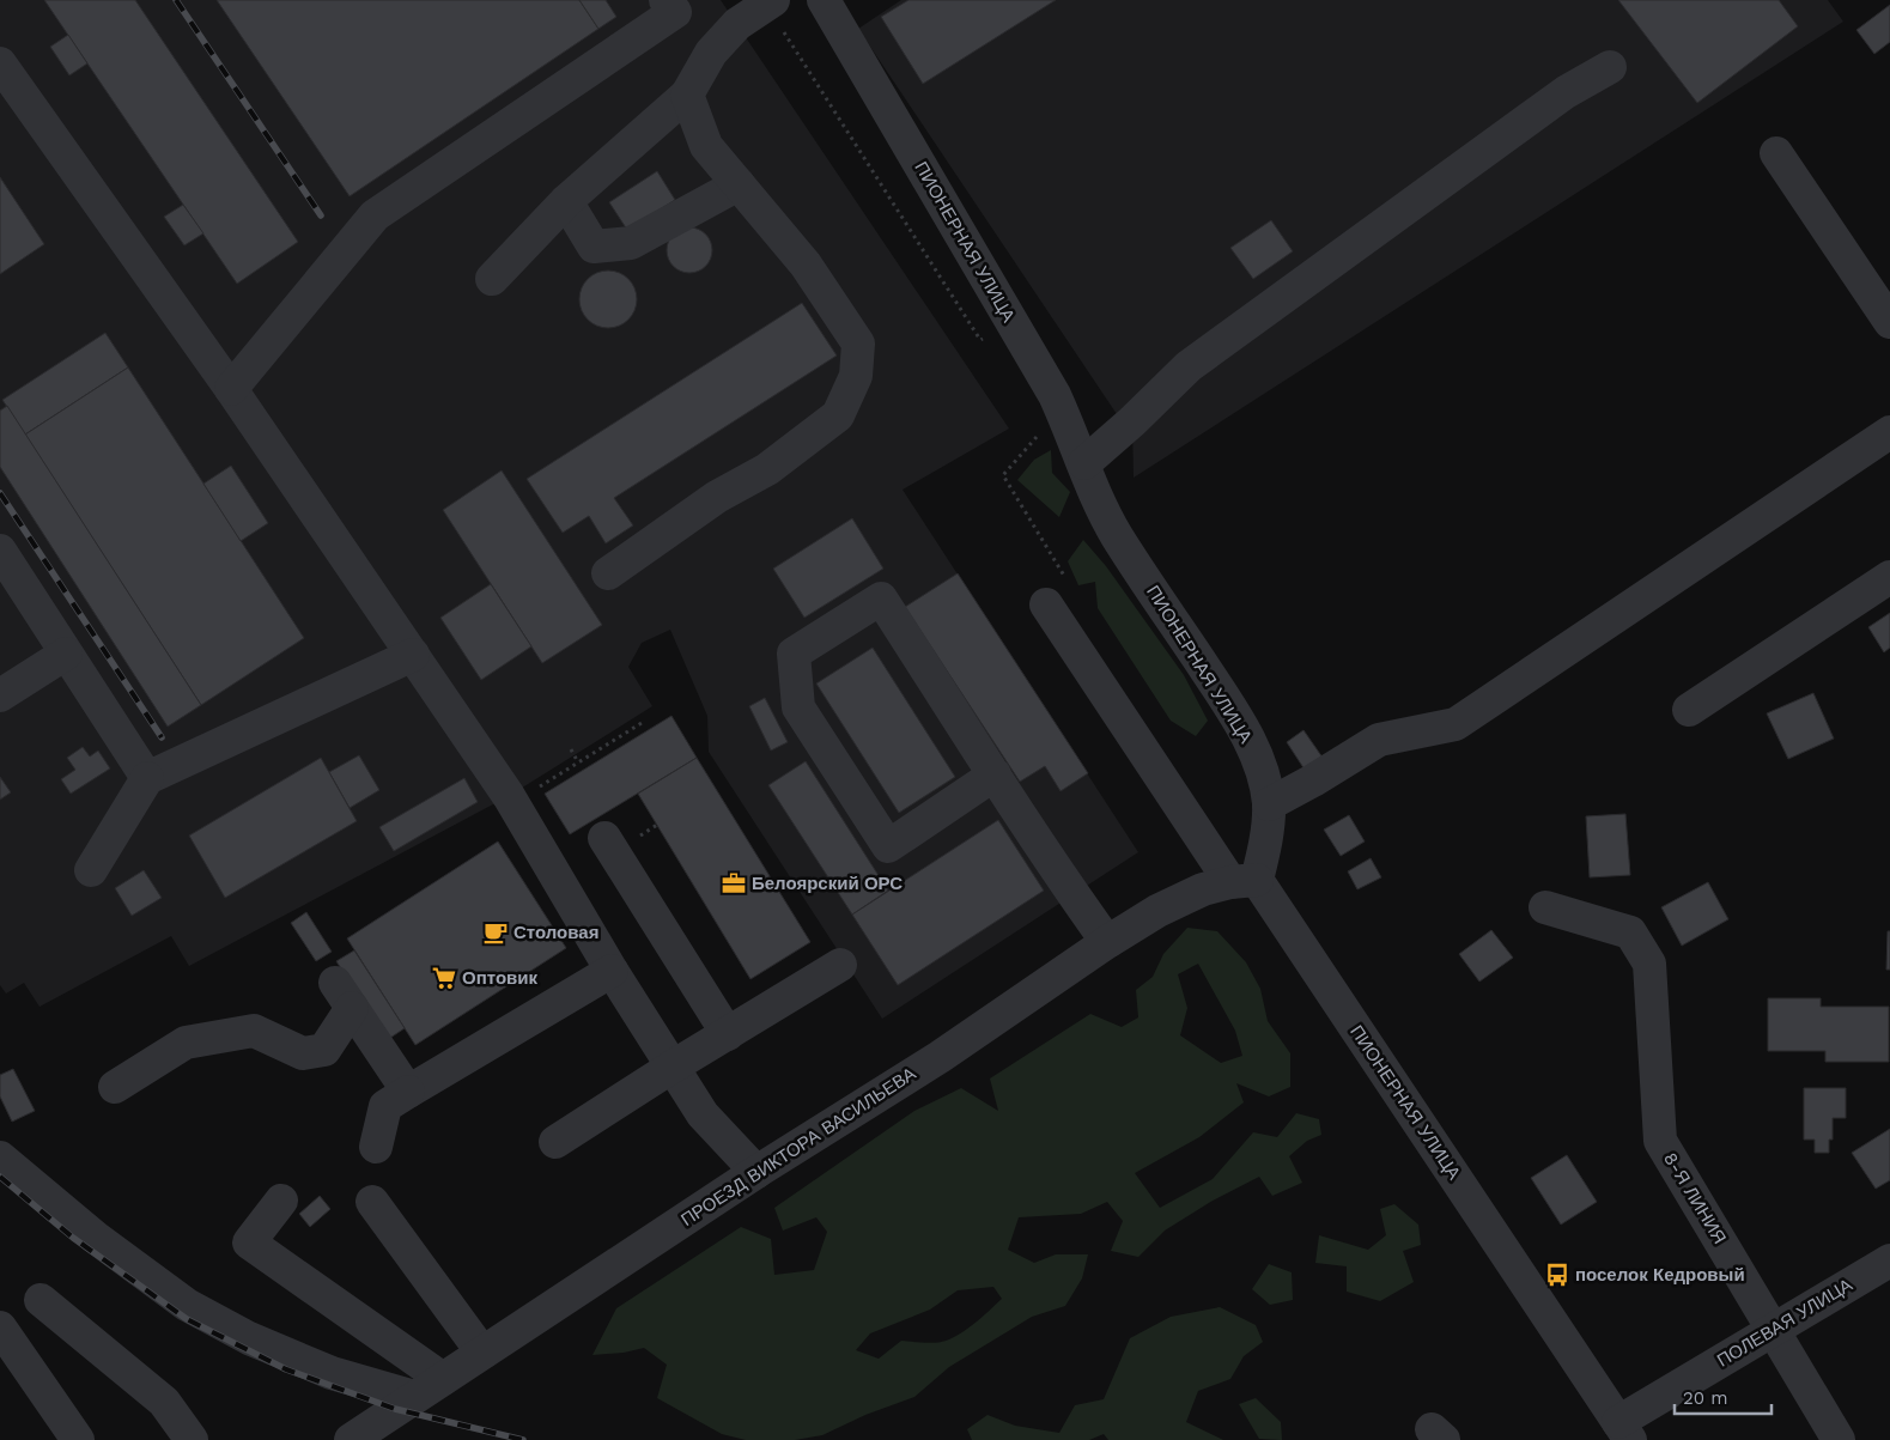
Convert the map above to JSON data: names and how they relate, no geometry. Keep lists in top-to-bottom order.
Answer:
{
  "streets": {
    "street": [
      "ПИОНЕРНАЯ УЛИЦА",
      "ПРОЕЗД ВИКТОРА ВАСИЛЬЕВА",
      "8-Я ЛИНИЯ",
      "ПОЛЕВАЯ УЛИЦА"
    ]
  },
  "crossings": [
    ["ПИОНЕРНАЯ УЛИЦА", "ПРОЕЗД ВИКТОРА ВАСИЛЬЕВА"],
    ["ПИОНЕРНАЯ УЛИЦА", "ПОЛЕВАЯ УЛИЦА"],
    ["8-Я ЛИНИЯ", "ПОЛЕВАЯ УЛИЦА"]
  ],
  "places": {
    "office": ["Белоярский ОРС"],
    "cafe": ["Столовая"],
    "supermarket": ["Оптовик"],
    "bus stop": ["поселок Кедровый"]
  },
  "scale_bar": "20 m"
}
